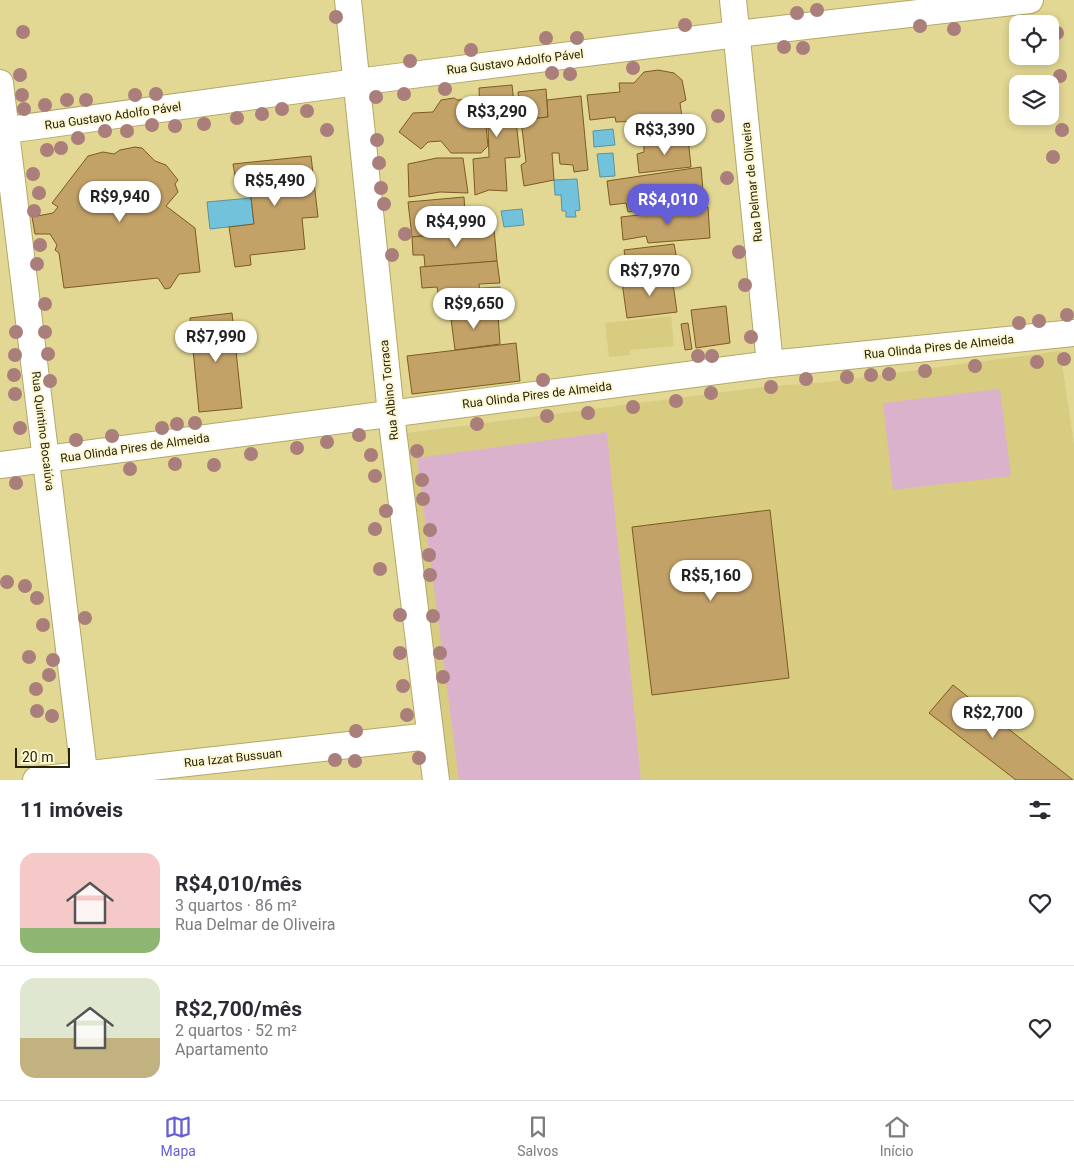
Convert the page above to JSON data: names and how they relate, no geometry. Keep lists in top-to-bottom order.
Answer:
{
  "streets": {
    "street": [
      "Rua Gustavo Adolfo Pável",
      "Rua Delmar de Oliveira",
      "Rua Olinda Pires de Almeida",
      "Rua Albino Torraca",
      "Rua Quintino Bocaiúva",
      "Rua Izzat Bussuan"
    ]
  },
  "crossings": [
    ["Rua Gustavo Adolfo Pável", "Rua Delmar de Oliveira"],
    ["Rua Gustavo Adolfo Pável", "Rua Albino Torraca"],
    ["Rua Gustavo Adolfo Pável", "Rua Quintino Bocaiúva"],
    ["Rua Delmar de Oliveira", "Rua Olinda Pires de Almeida"],
    ["Rua Olinda Pires de Almeida", "Rua Albino Torraca"],
    ["Rua Olinda Pires de Almeida", "Rua Quintino Bocaiúva"],
    ["Rua Albino Torraca", "Rua Izzat Bussuan"],
    ["Rua Quintino Bocaiúva", "Rua Izzat Bussuan"]
  ],
  "scale_bar": "20 m",
  "page": {
    "price": [
      "R$3,290",
      "R$3,390",
      "R$5,490",
      "R$9,940",
      "R$4,010",
      "R$4,990",
      "R$7,970",
      "R$9,650",
      "R$7,990",
      "R$5,160",
      "R$2,700"
    ],
    "scale": "20 m",
    "heading": "11 imóveis",
    "list": [
      {
        "name": "R$4,010/mês",
        "note": "3 quartos · 86 m² · Rua Delmar de Oliveira"
      },
      {
        "name": "R$2,700/mês",
        "note": "2 quartos · 52 m² · Apartamento"
      }
    ],
    "tabs": ["Mapa", "Salvos", "Início"]
  }
}
